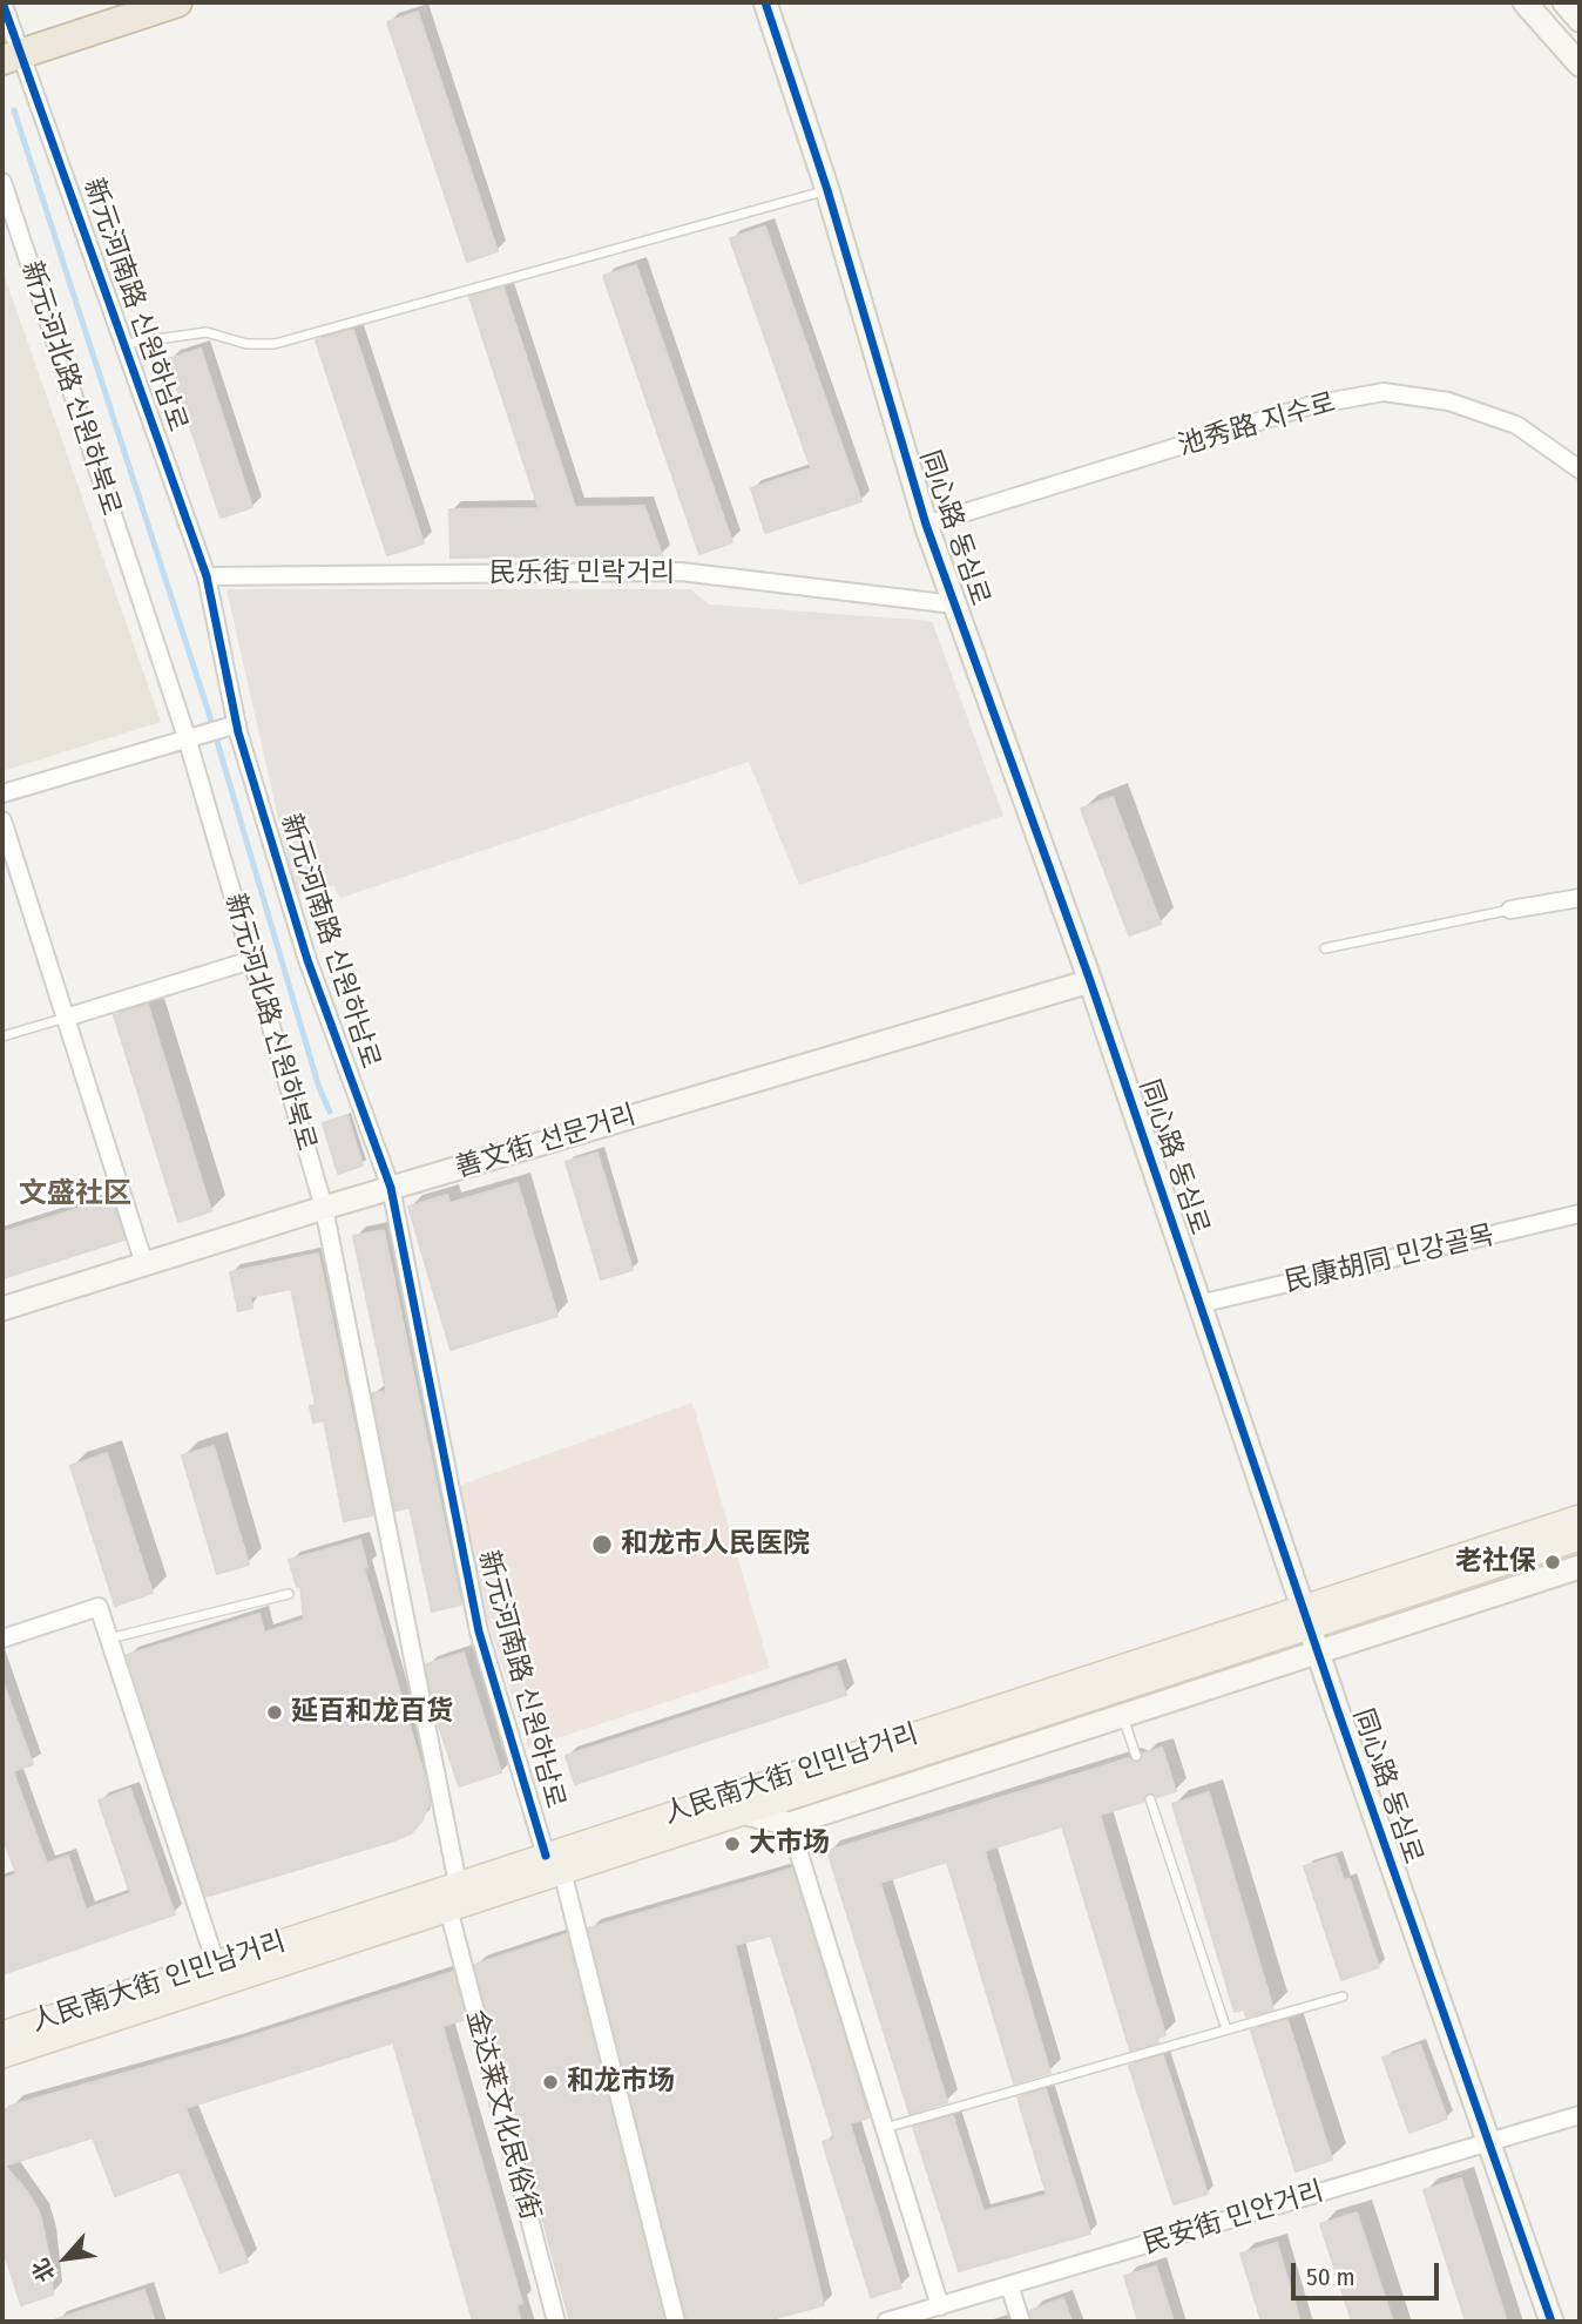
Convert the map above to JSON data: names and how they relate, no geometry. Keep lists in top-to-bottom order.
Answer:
{
  "streets": {
    "main road": ["人民南大街 인민남거리"],
    "street": [
      "新元河南路 신원하남로",
      "新元河北路 신원하북로",
      "池秀路 지수로",
      "同心路 동심로",
      "民乐街 민락거리",
      "善文街 선문거리",
      "民康胡同 민강골목",
      "金达莱文化民俗街",
      "民安街 민안거리"
    ]
  },
  "crossings": [
    ["新元河南路 신원하남로", "民乐街 민락거리"],
    ["新元河南路 신원하남로", "善文街 선문거리"],
    ["新元河南路 신원하남로", "人民南大街 인민남거리"],
    ["新元河北路 신원하북로", "善文街 선문거리"],
    ["新元河北路 신원하북로", "人民南大街 인민남거리"],
    ["池秀路 지수로", "同心路 동심로"],
    ["同心路 동심로", "民乐街 민락거리"],
    ["同心路 동심로", "善文街 선문거리"],
    ["同心路 동심로", "民康胡同 민강골목"],
    ["同心路 동심로", "人民南大街 인민남거리"],
    ["同心路 동심로", "民安街 민안거리"],
    ["人民南大街 인민남거리", "金达莱文化民俗街"]
  ],
  "districts": ["文盛社区"],
  "places": [
    "和龙市人民医院",
    "老社保",
    "延百和龙百货",
    "大市场",
    "和龙市场"
  ],
  "scale_bar": "50 m",
  "north": "bottom left"
}
